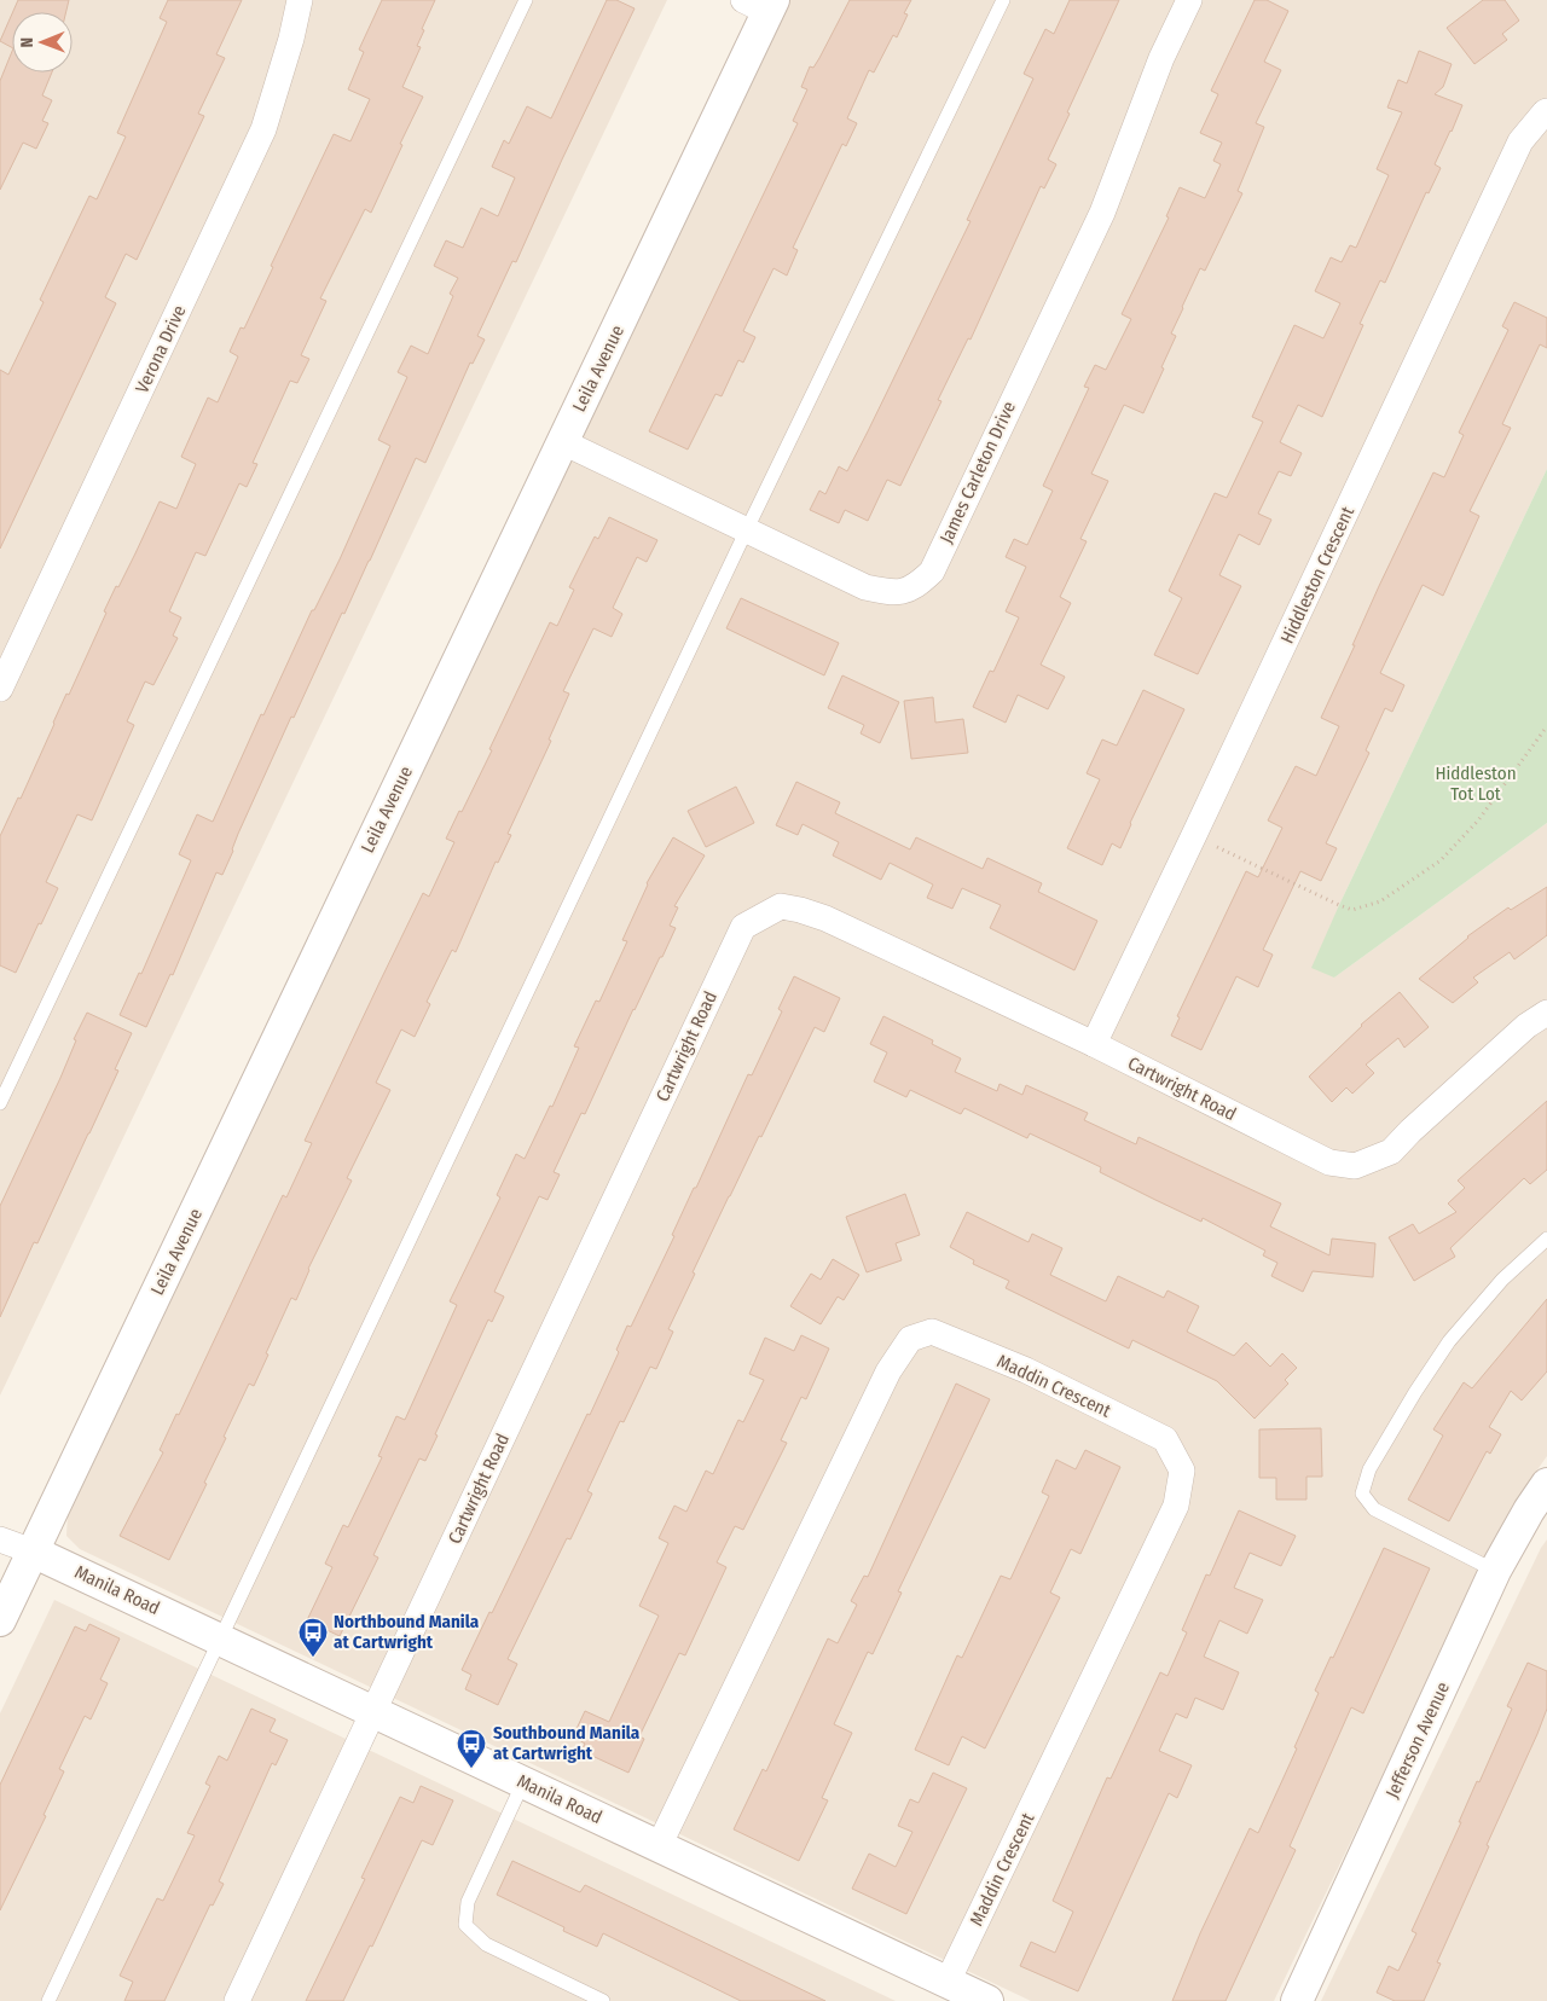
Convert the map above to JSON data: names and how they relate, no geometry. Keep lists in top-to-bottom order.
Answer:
{
  "streets": {
    "street": [
      "Verona Drive",
      "Leila Avenue",
      "James Carleton Drive",
      "Hiddleston Crescent",
      "Cartwright Road",
      "Maddin Crescent",
      "Manila Road",
      "Jefferson Avenue"
    ]
  },
  "crossings": [
    ["Leila Avenue", "James Carleton Drive"],
    ["Leila Avenue", "Manila Road"],
    ["Hiddleston Crescent", "Cartwright Road"],
    ["Cartwright Road", "Manila Road"],
    ["Maddin Crescent", "Manila Road"]
  ],
  "parks": ["Hiddleston Tot Lot"],
  "places": {
    "bus stop": ["Northbound Manila at Cartwright", "Southbound Manila at Cartwright"]
  },
  "north": "left"
}
